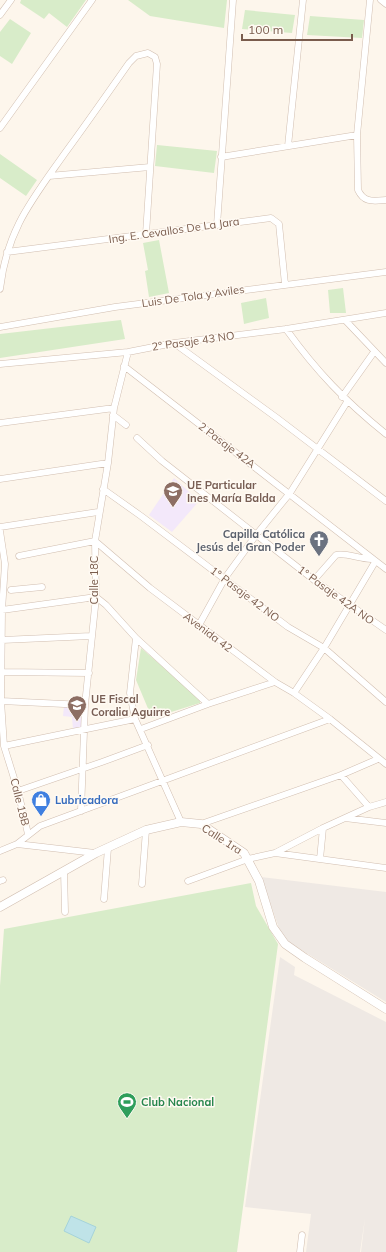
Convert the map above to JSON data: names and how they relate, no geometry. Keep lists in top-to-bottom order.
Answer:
{
  "streets": {
    "street": [
      "Ing. E. Cevallos De La Jara",
      "Luis De Tola y Aviles",
      "2° Pasaje 43 NO",
      "2 Pasaje 42A",
      "Calle 18C",
      "1° Pasaje 42 NO",
      "1° Pasaje 42A NO",
      "Avenida 42",
      "Calle 18B",
      "Calle 1ra"
    ]
  },
  "crossings": [
    ["Ing. E. Cevallos De La Jara", "Luis De Tola y Aviles"],
    ["2° Pasaje 43 NO", "Calle 18C"],
    ["2 Pasaje 42A", "Calle 18C"],
    ["Calle 18C", "1° Pasaje 42 NO"],
    ["Calle 18C", "Avenida 42"]
  ],
  "places": {
    "school or university": ["UE Particular Ines María Balda", "UE Fiscal Coralia Aguirre"],
    "church": ["Capilla Católica Jesús del Gran Poder"],
    "shop": ["Lubricadora"],
    "sports": ["Club Nacional"]
  },
  "scale_bar": "100 m"
}
